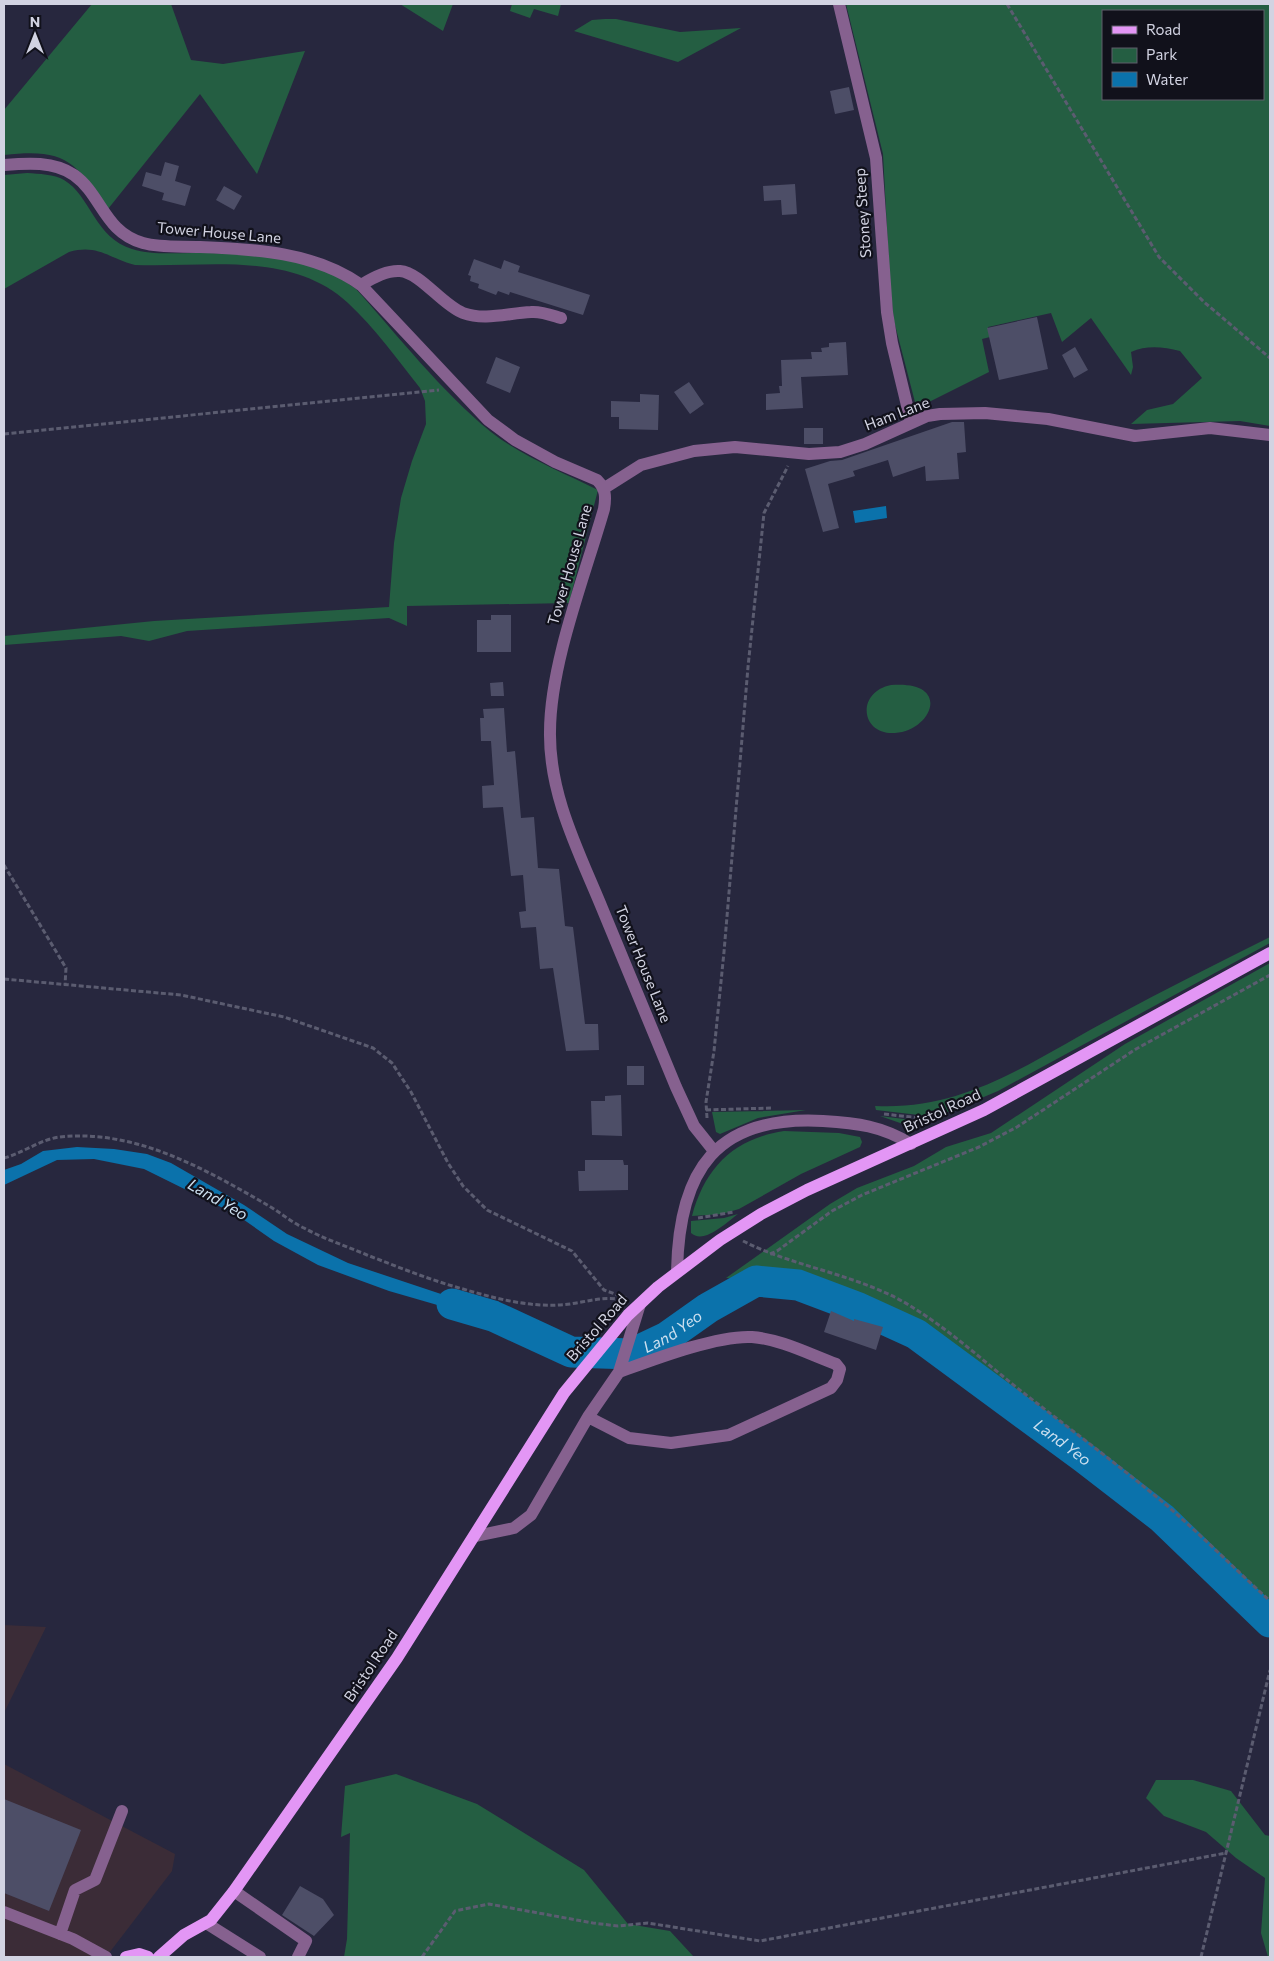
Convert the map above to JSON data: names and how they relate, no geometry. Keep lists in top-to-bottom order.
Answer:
{
  "streets": {
    "main road": ["Bristol Road"],
    "street": ["Stoney Steep", "Tower House Lane", "Ham Lane"]
  },
  "crossings": [
    ["Stoney Steep", "Ham Lane"],
    ["Tower House Lane", "Ham Lane"]
  ],
  "water": ["Land Yeo"],
  "legend": ["Road", "Park", "Water"],
  "north": "top"
}
